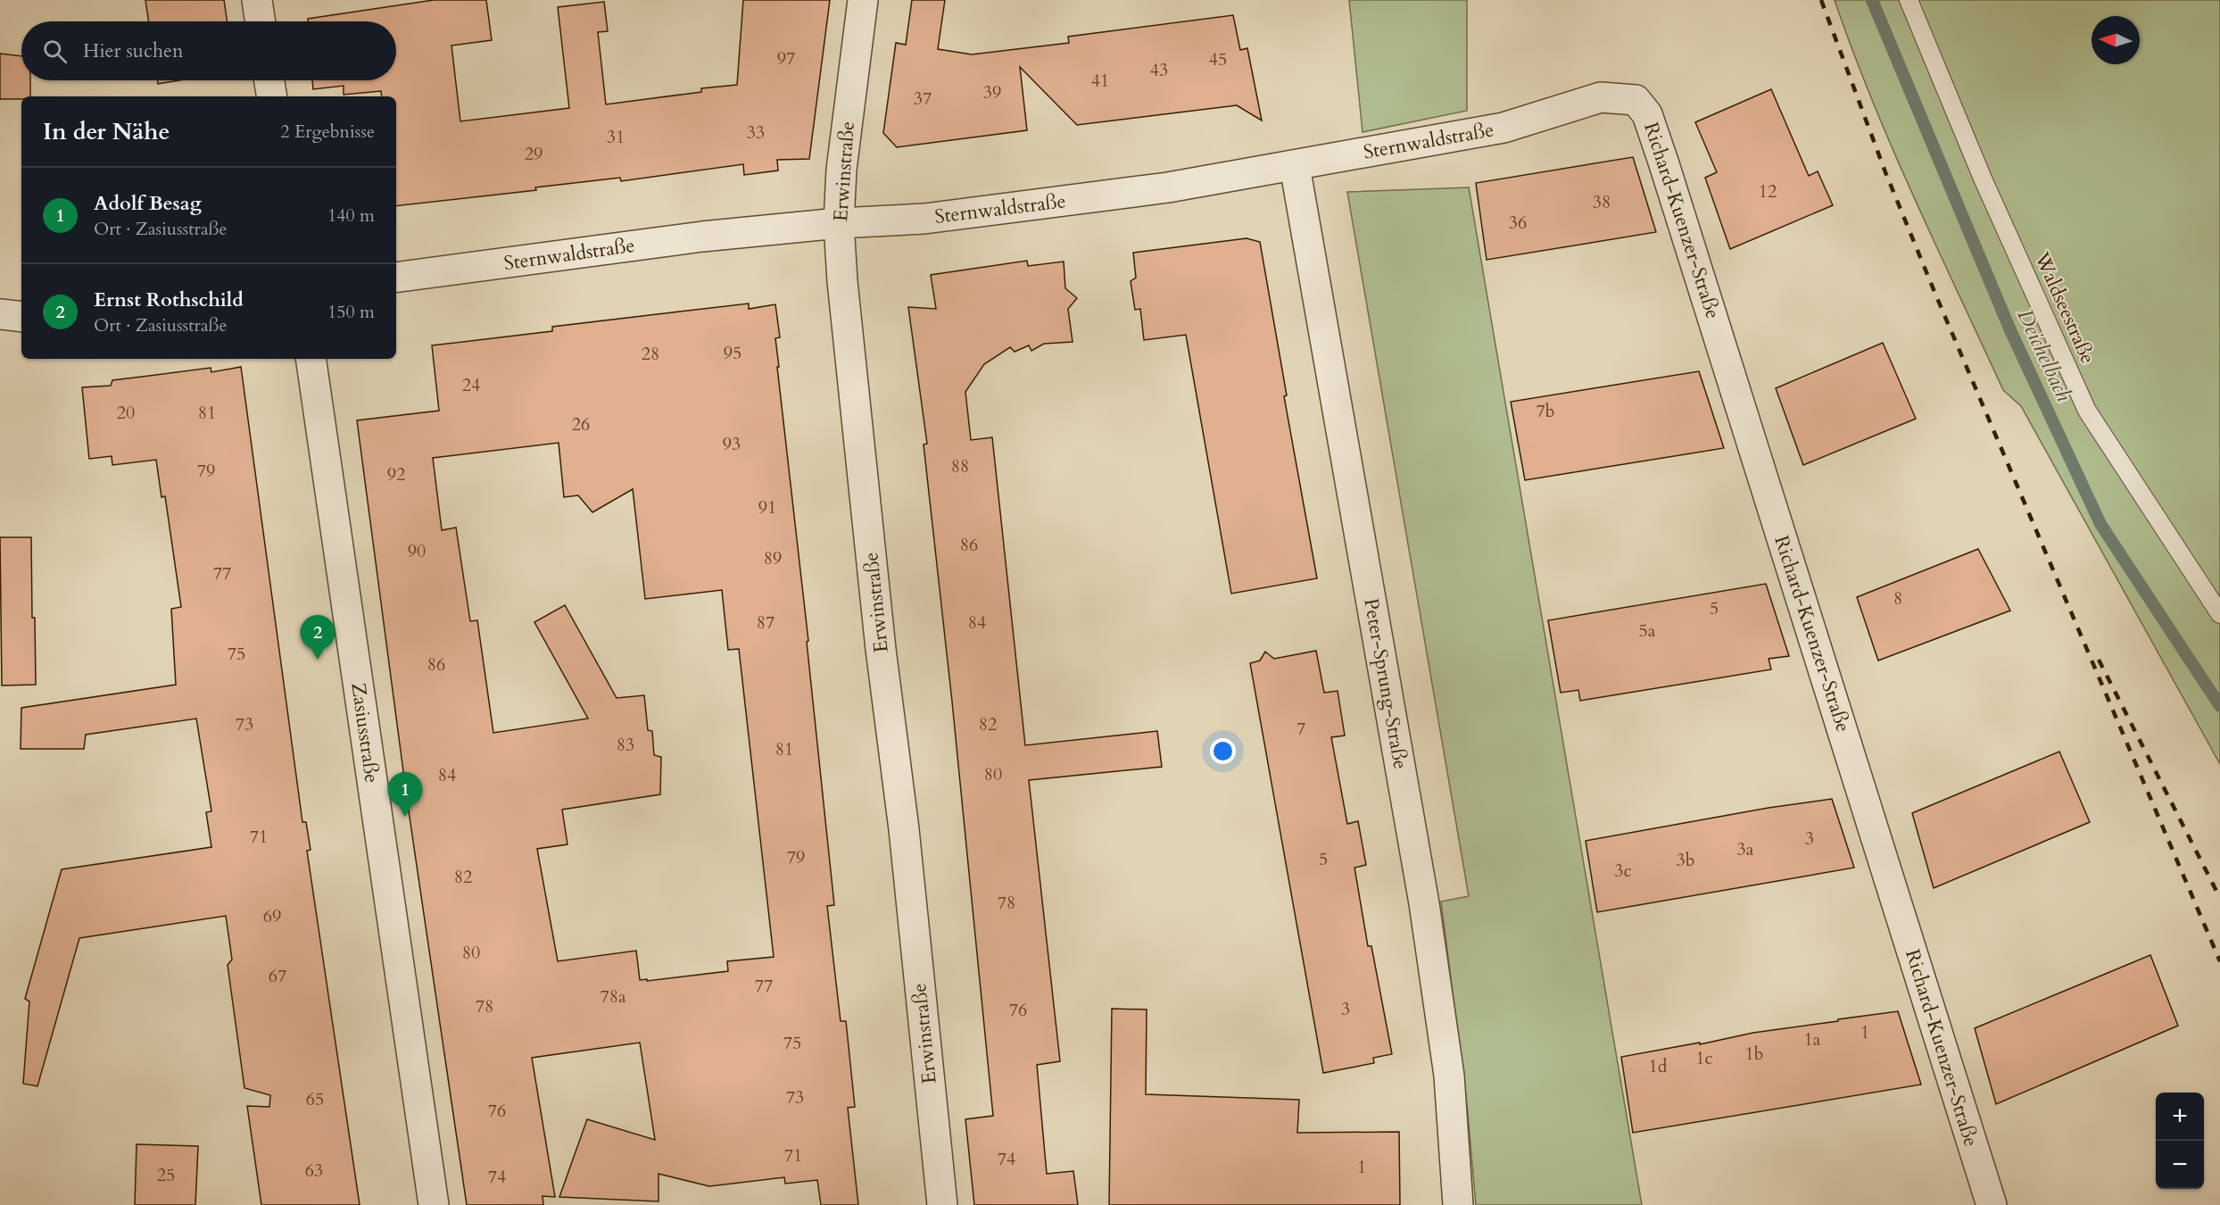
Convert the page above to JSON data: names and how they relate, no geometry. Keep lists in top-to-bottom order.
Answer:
{
  "streets": {
    "street": [
      "Sternwaldstraße",
      "Erwinstraße",
      "Richard-Kuenzer-Straße",
      "Peter-Sprung-Straße",
      "Zasiusstraße"
    ],
    "lane": ["Waldseestraße"]
  },
  "crossings": [
    ["Sternwaldstraße", "Erwinstraße"],
    ["Sternwaldstraße", "Richard-Kuenzer-Straße"],
    ["Sternwaldstraße", "Peter-Sprung-Straße"]
  ],
  "water": ["Deichelbach"],
  "house_numbers": [
    "97",
    "45",
    "43",
    "41",
    "39",
    "37",
    "33",
    "31",
    "29",
    "12",
    "38",
    "36",
    "95",
    "28",
    "24",
    "7b",
    "20",
    "81",
    "26",
    "93",
    "88",
    "79",
    "92",
    "91",
    "86",
    "90",
    "89",
    "77",
    "8",
    "5",
    "87",
    "84",
    "5a",
    "75",
    "86",
    "73",
    "82",
    "7",
    "83",
    "81",
    "80",
    "84",
    "71",
    "3",
    "3a",
    "79",
    "5",
    "3b",
    "3c",
    "82",
    "78",
    "69",
    "80",
    "67",
    "77",
    "78a",
    "78",
    "3",
    "76",
    "1",
    "1a",
    "75",
    "1b",
    "1c",
    "1d",
    "73",
    "65",
    "76",
    "71",
    "74",
    "1",
    "63",
    "25",
    "74"
  ],
  "north": "left",
  "page": {
    "search": "Hier suchen",
    "heading": ["In der Nähe", "2 Ergebnisse"],
    "list": [
      {
        "mark": "1",
        "name": "Adolf Besag",
        "note": "Ort · Zasiusstraße",
        "value": "140 m"
      },
      {
        "mark": "2",
        "name": "Ernst Rothschild",
        "note": "Ort · Zasiusstraße",
        "value": "150 m"
      }
    ],
    "pins": ["2", "1"],
    "map_buttons": ["+", "−"]
  }
}
